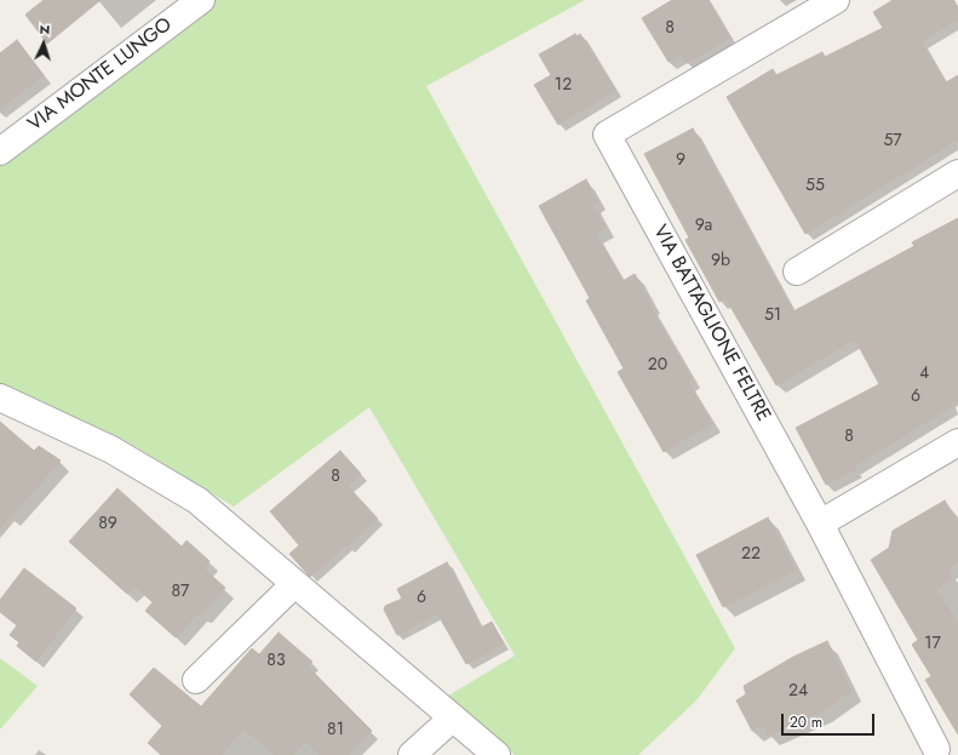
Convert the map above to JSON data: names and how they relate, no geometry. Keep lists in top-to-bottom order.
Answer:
{
  "streets": {
    "street": ["VIA MONTE LUNGO", "VIA BATTAGLIONE FELTRE"]
  },
  "house_numbers": [
    "8",
    "12",
    "57",
    "9",
    "55",
    "9a",
    "9b",
    "51",
    "20",
    "4",
    "6",
    "8",
    "8",
    "89",
    "22",
    "87",
    "6",
    "17",
    "83",
    "24",
    "81"
  ],
  "scale_bar": "20 m",
  "north": "top"
}
